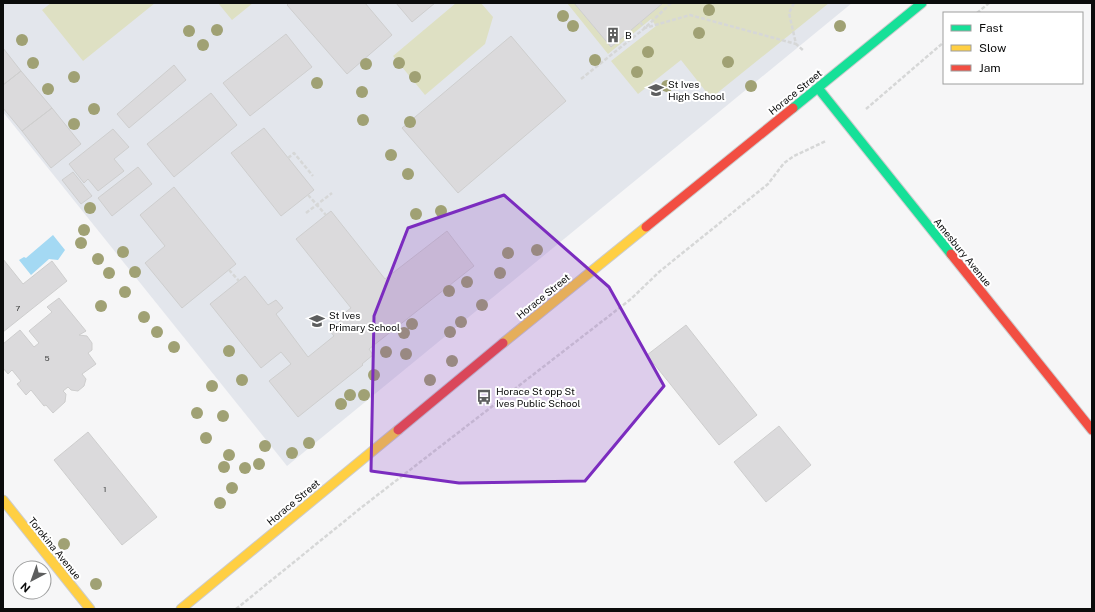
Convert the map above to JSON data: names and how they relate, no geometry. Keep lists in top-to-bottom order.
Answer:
{
  "streets": {
    "main road": ["Horace Street", "Amesbury Avenue", "Torokina Avenue"]
  },
  "crossings": [
    ["Horace Street", "Amesbury Avenue"]
  ],
  "places": {
    "building": ["B"],
    "school or university": ["St Ives High School", "St Ives Primary School"],
    "bus stop": ["Horace St opp St Ives Public School"]
  },
  "house_numbers": ["7", "5", "1"],
  "legend": ["Fast", "Slow", "Jam"],
  "north": "bottom left"
}
